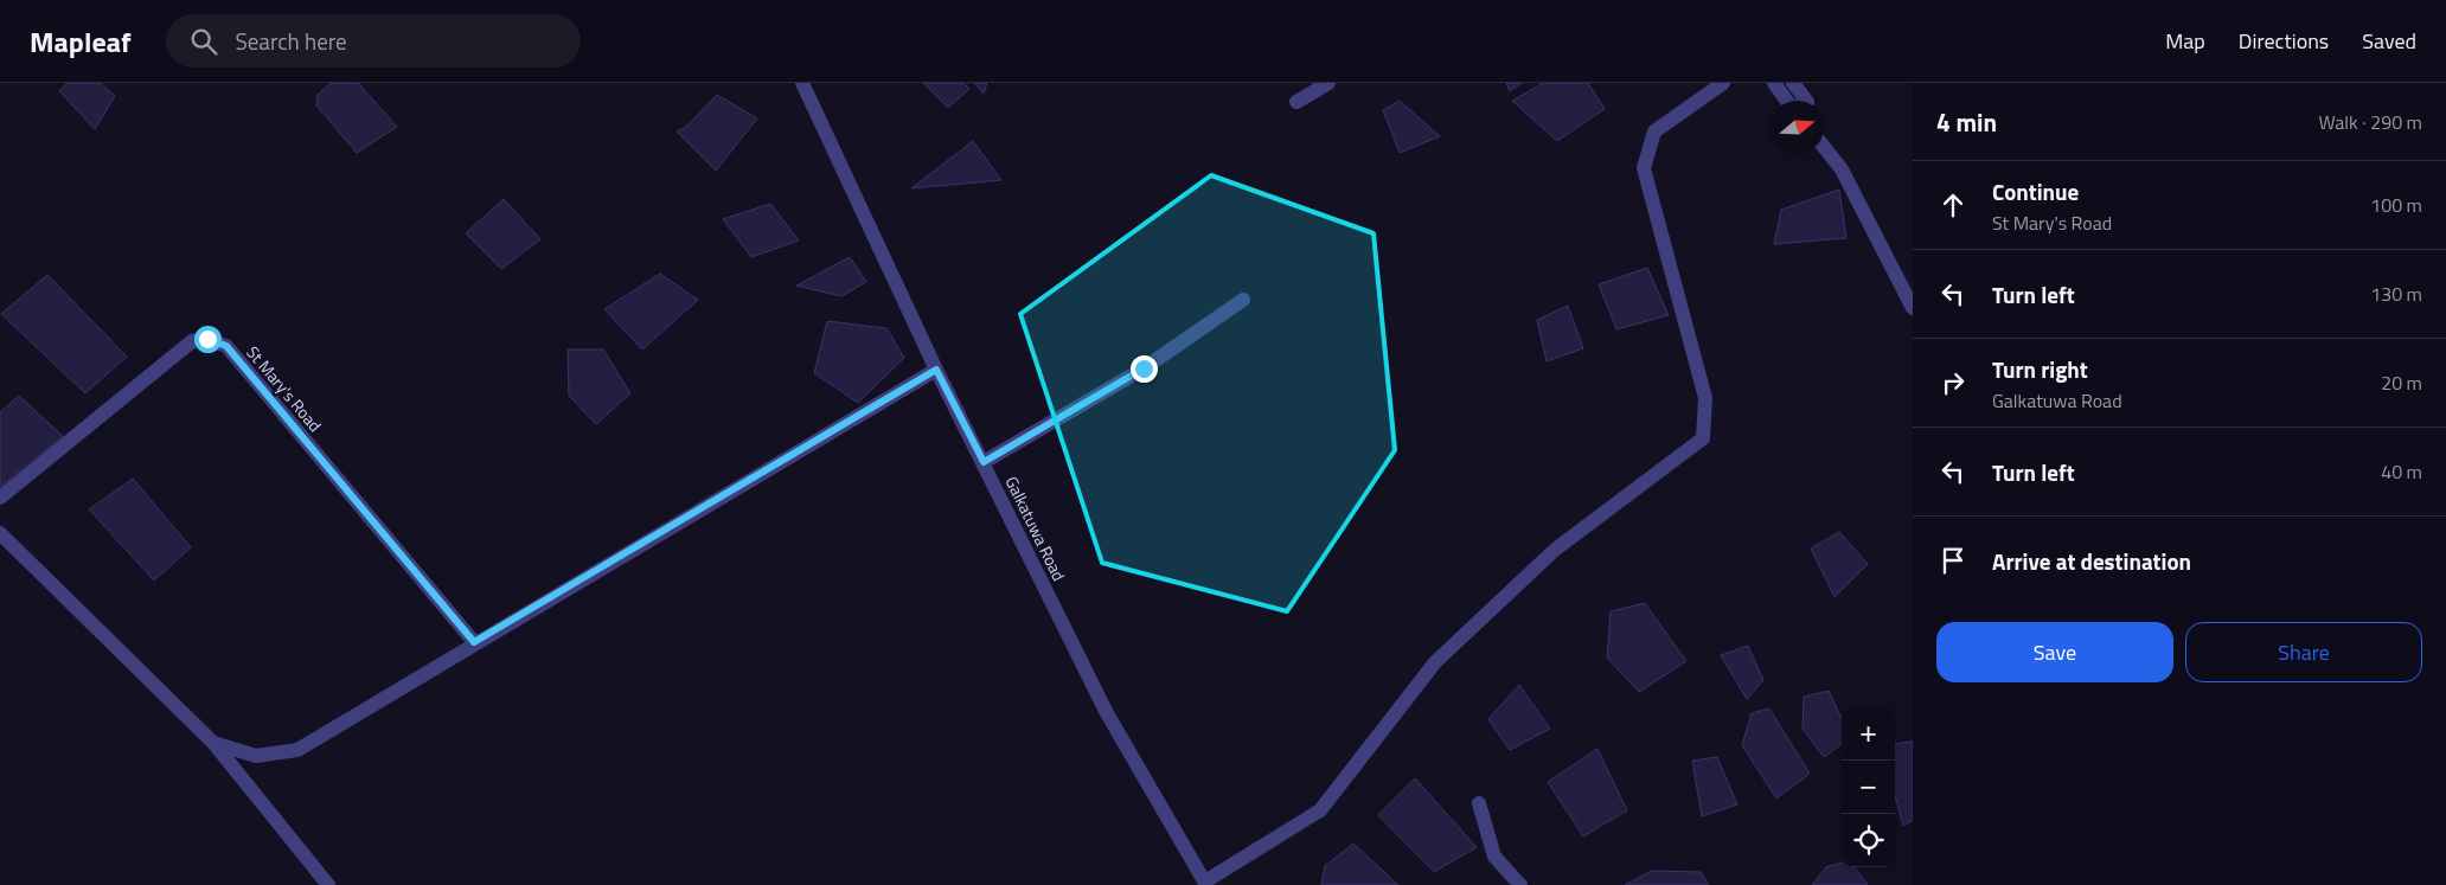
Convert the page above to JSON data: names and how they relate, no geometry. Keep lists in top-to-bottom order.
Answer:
{
  "streets": {
    "street": ["St Mary's Road", "Galkatuwa Road"]
  },
  "north": "right",
  "page": {
    "header": "Mapleaf",
    "search": "Search here",
    "nav": ["Map", "Directions", "Saved"],
    "heading": ["4 min", "Walk · 290 m"],
    "list": [
      ["Continue", "St Mary's Road", "100 m"],
      ["Turn left", "130 m"],
      ["Turn right", "Galkatuwa Road", "20 m"],
      ["Turn left", "40 m"],
      "Arrive at destination"
    ],
    "buttons": ["Save", "Share"],
    "map_buttons": ["+", "−"]
  }
}
